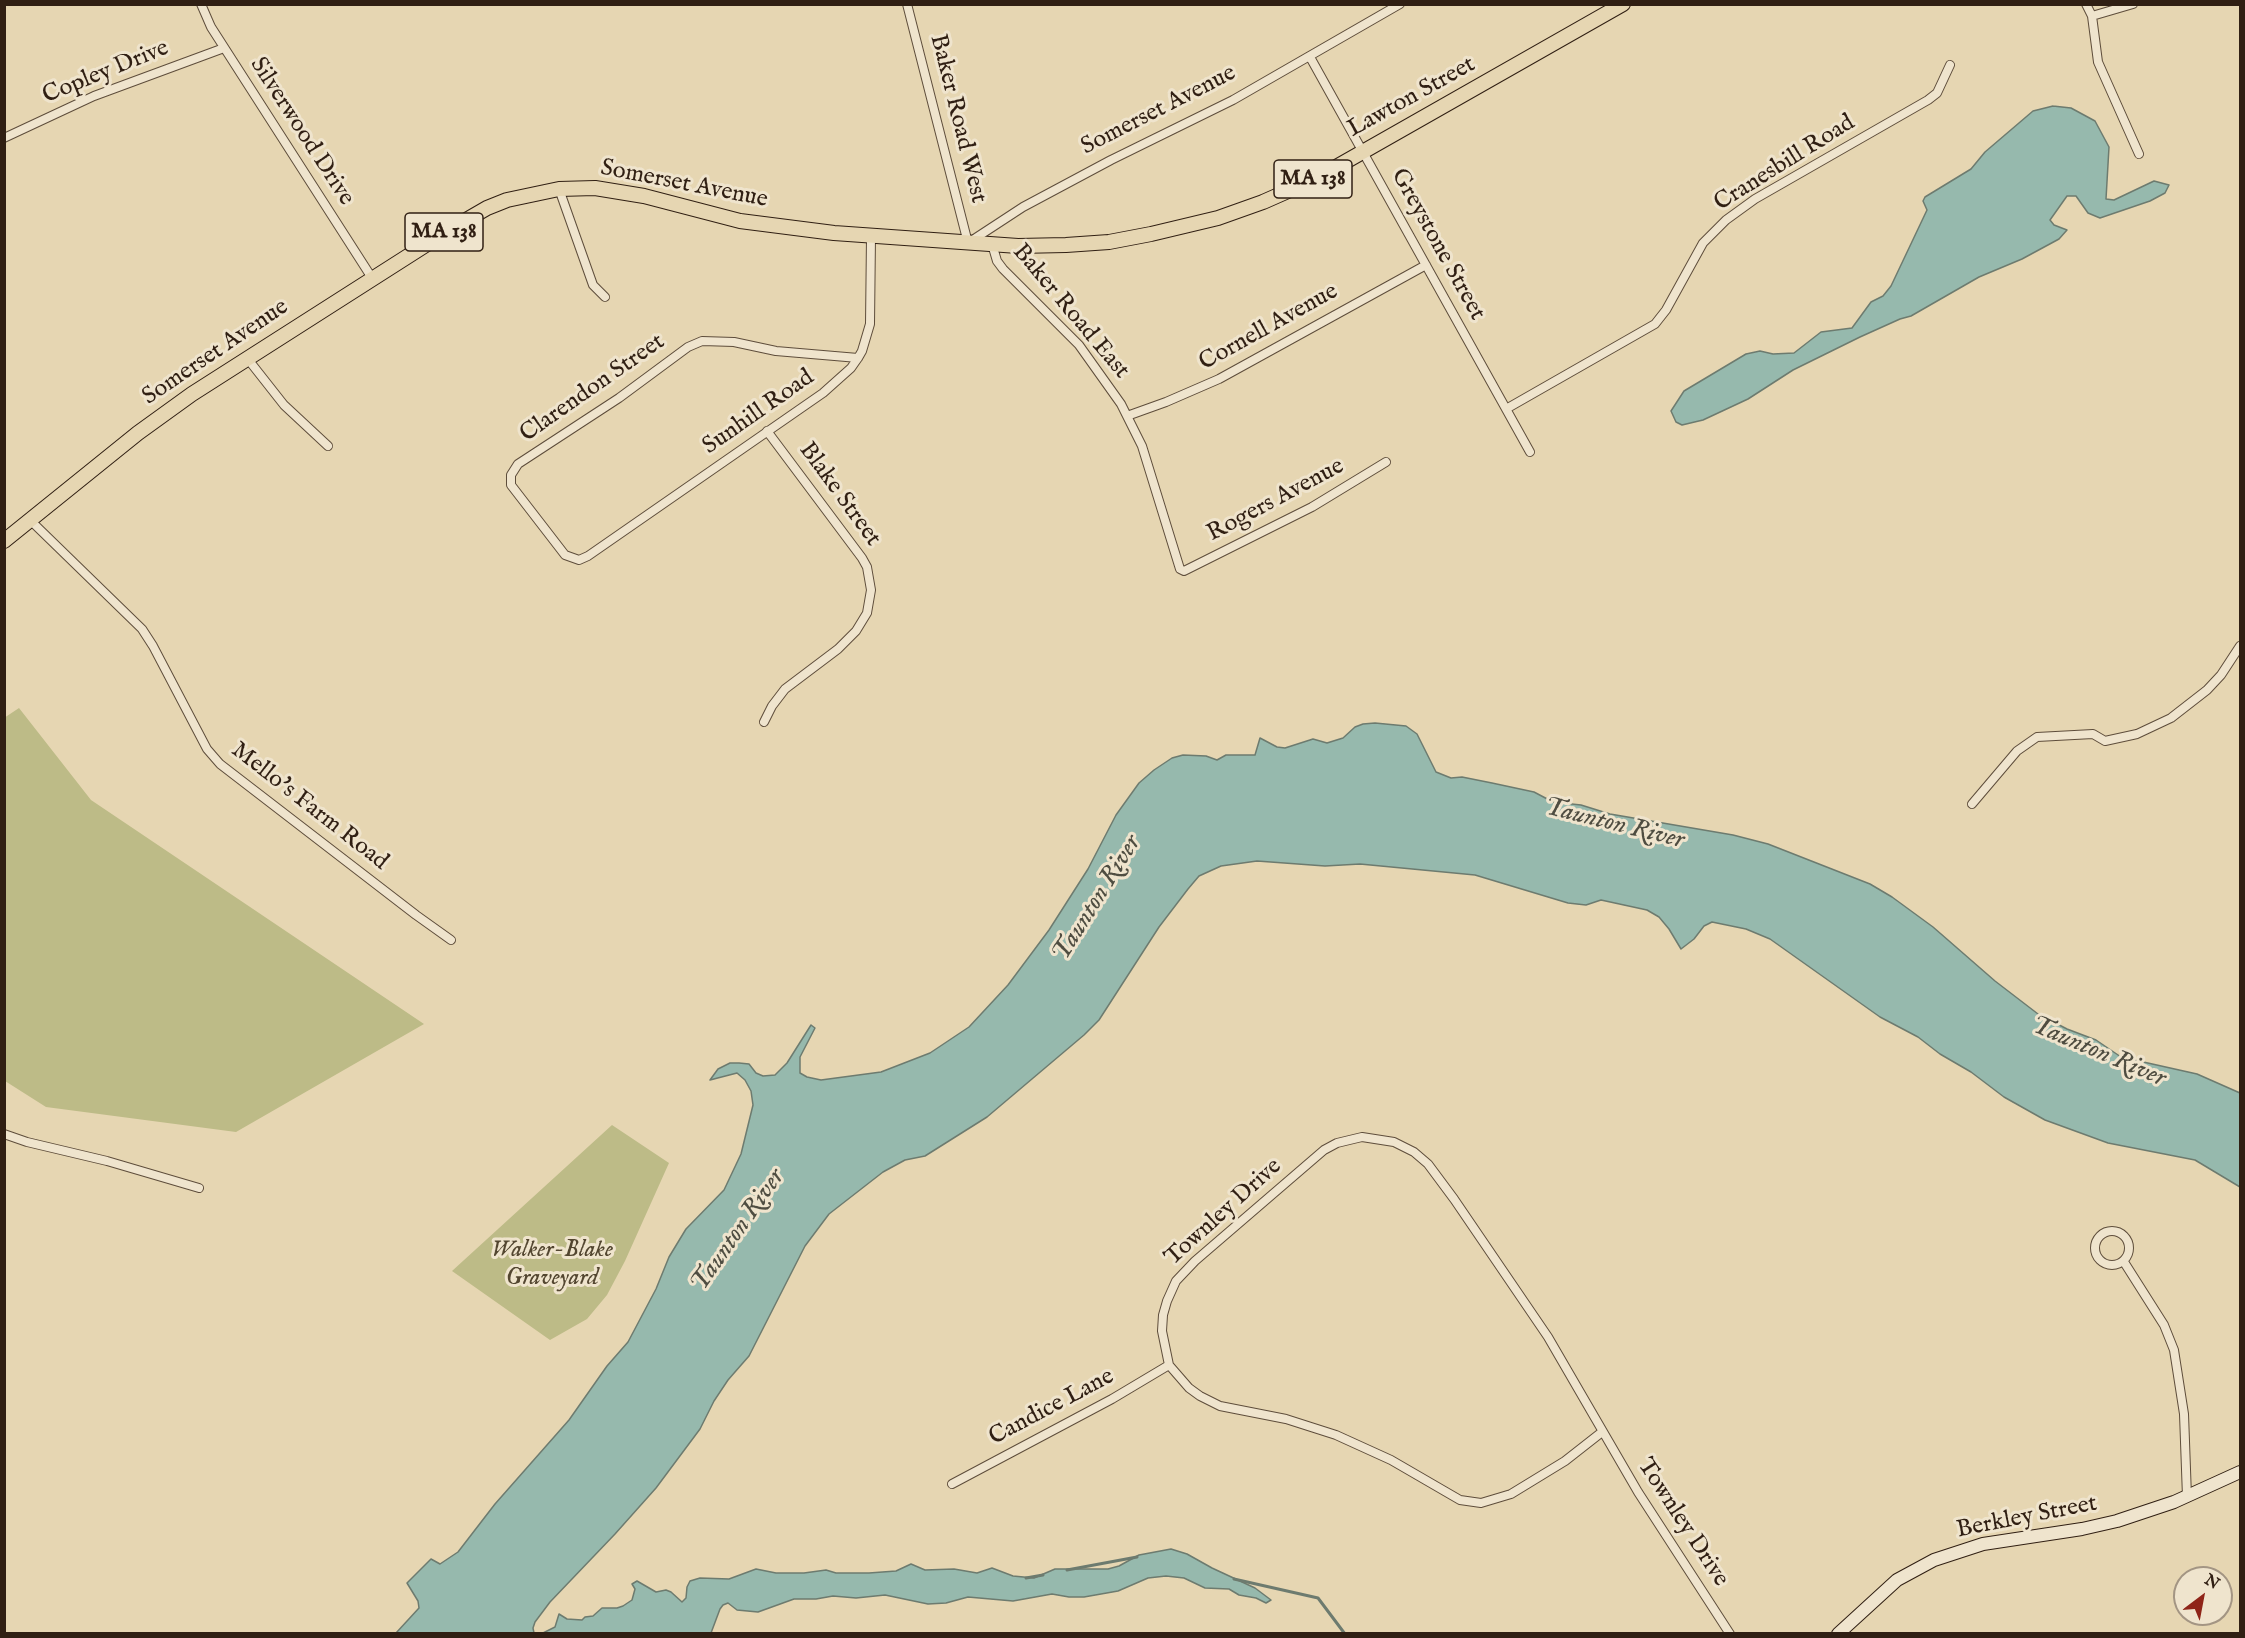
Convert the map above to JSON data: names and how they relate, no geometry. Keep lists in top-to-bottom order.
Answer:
{
  "streets": {
    "main road": [
      "Lawton Street",
      "Somerset Avenue",
      "MA 138",
      "Berkley Street"
    ],
    "street": [
      "Copley Drive",
      "Baker Road West",
      "Silverwood Drive",
      "Cranesbill Road",
      "Greystone Street",
      "Baker Road East",
      "Cornell Avenue",
      "Clarendon Street",
      "Sunhill Road",
      "Blake Street",
      "Rogers Avenue",
      "Mello's Farm Road",
      "Townley Drive",
      "Candice Lane"
    ]
  },
  "crossings": [
    ["Copley Drive", "Silverwood Drive"],
    ["Lawton Street", "Somerset Avenue"],
    ["Lawton Street", "Baker Road West"],
    ["Lawton Street", "Greystone Street"],
    ["Lawton Street", "Baker Road East"],
    ["Somerset Avenue", "Baker Road West"],
    ["Somerset Avenue", "Silverwood Drive"],
    ["Somerset Avenue", "Greystone Street"],
    ["Somerset Avenue", "Sunhill Road"],
    ["Somerset Avenue", "Mello's Farm Road"],
    ["Cranesbill Road", "Greystone Street"],
    ["Greystone Street", "Cornell Avenue"],
    ["Baker Road East", "Cornell Avenue"],
    ["Baker Road East", "Rogers Avenue"],
    ["Clarendon Street", "Sunhill Road"],
    ["Sunhill Road", "Blake Street"],
    ["Townley Drive", "Candice Lane"]
  ],
  "water": ["Taunton River"],
  "parks": ["Walker-Blake Graveyard"],
  "north": "top right"
}
